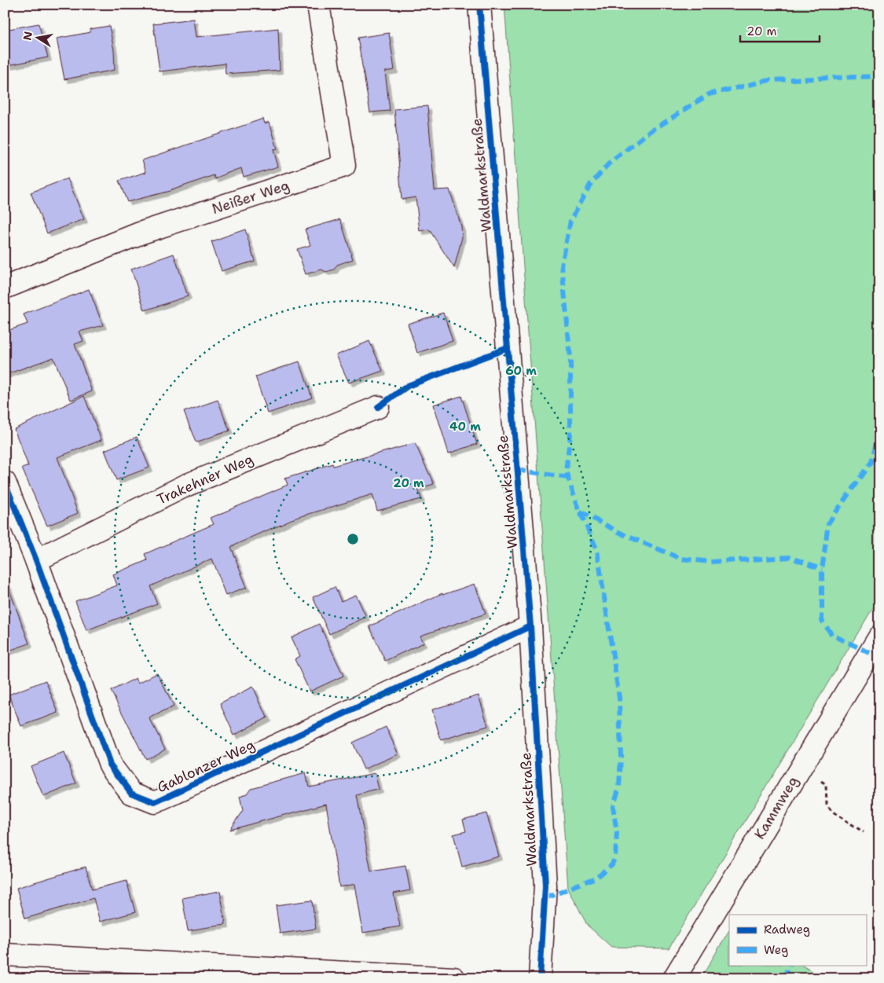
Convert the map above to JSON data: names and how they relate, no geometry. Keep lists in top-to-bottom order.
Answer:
{
  "streets": {
    "street": [
      "Waldmarkstraße",
      "Neißer Weg",
      "Trakehner Weg",
      "Gablonzer Weg",
      "Kammweg"
    ]
  },
  "crossings": [
    ["Waldmarkstraße", "Gablonzer Weg"],
    ["Trakehner Weg", "Gablonzer Weg"]
  ],
  "legend": ["Radweg", "Weg"],
  "scale_bar": "20 m",
  "north": "left",
  "rings": ["60 m", "40 m", "20 m"]
}
